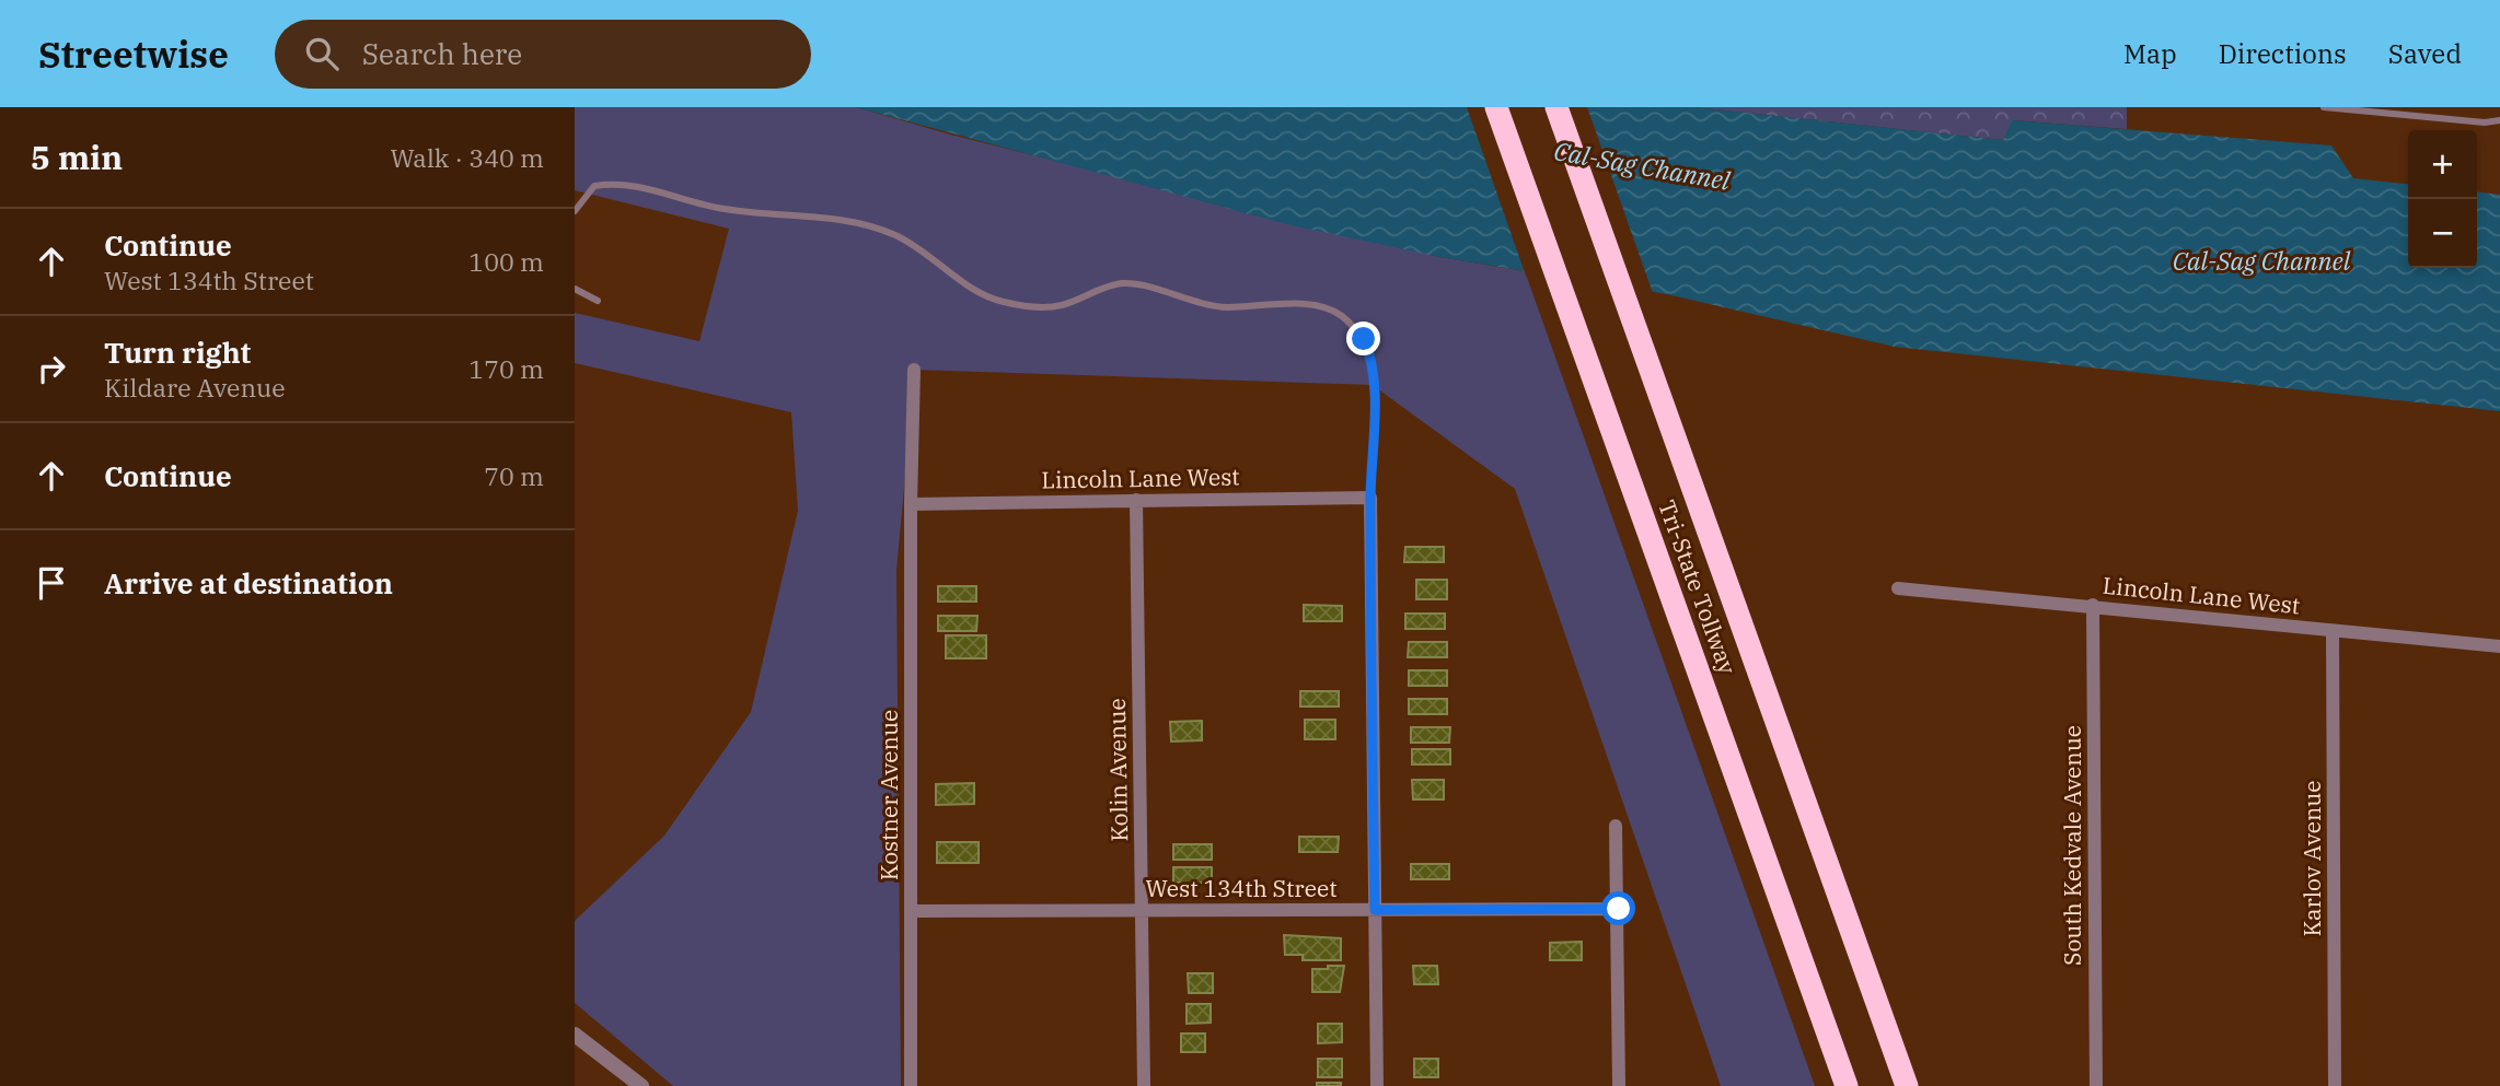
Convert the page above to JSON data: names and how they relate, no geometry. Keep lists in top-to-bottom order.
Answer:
{
  "streets": {
    "highway": ["Tri-State Tollway"],
    "street": [
      "Lincoln Lane West",
      "Kolin Avenue",
      "Kostner Avenue",
      "South Kedvale Avenue",
      "Karlov Avenue",
      "West 134th Street"
    ]
  },
  "crossings": [
    ["Lincoln Lane West", "Kolin Avenue"],
    ["Lincoln Lane West", "Kostner Avenue"],
    ["Lincoln Lane West", "South Kedvale Avenue"],
    ["Lincoln Lane West", "Karlov Avenue"],
    ["Kolin Avenue", "West 134th Street"],
    ["Kostner Avenue", "West 134th Street"]
  ],
  "water": ["Cal-Sag Channel"],
  "page": {
    "header": "Streetwise",
    "search": "Search here",
    "nav": ["Map", "Directions", "Saved"],
    "heading": ["5 min", "Walk · 340 m"],
    "map_buttons": ["+", "−"],
    "list": [
      ["Continue", "West 134th Street", "100 m"],
      ["Turn right", "Kildare Avenue", "170 m"],
      ["Continue", "70 m"],
      "Arrive at destination"
    ]
  }
}
